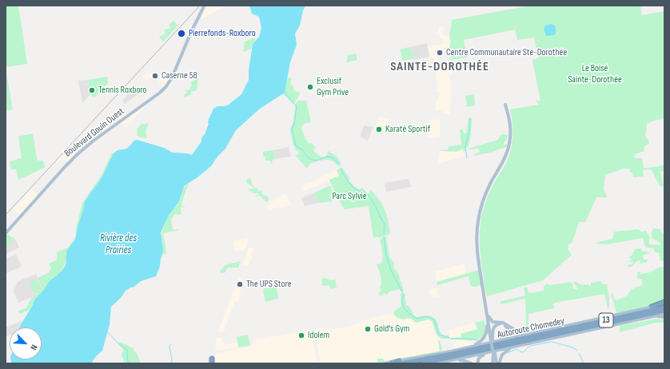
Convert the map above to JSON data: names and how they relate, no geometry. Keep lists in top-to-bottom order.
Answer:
{
  "streets": {
    "highway": ["13", "Autoroute Chomedey"],
    "main road": ["Boulevard Gouin Ouest"]
  },
  "districts": ["SAINTE-DOROTHÉE"],
  "water": ["Rivière des Prairies"],
  "parks": ["Le Boisé Sainte-Dorothée", "Parc Sylvie"],
  "places": [
    "Pierrefonds-Roxboro",
    "Centre Communautaire Ste-Dorothée",
    "Caserne 58",
    "Exclusif Gym Prive",
    "Tennis Roxboro",
    "Karaté Sportif",
    "The UPS Store",
    "Gold's Gym",
    "Idolem"
  ],
  "north": "bottom right"
}
